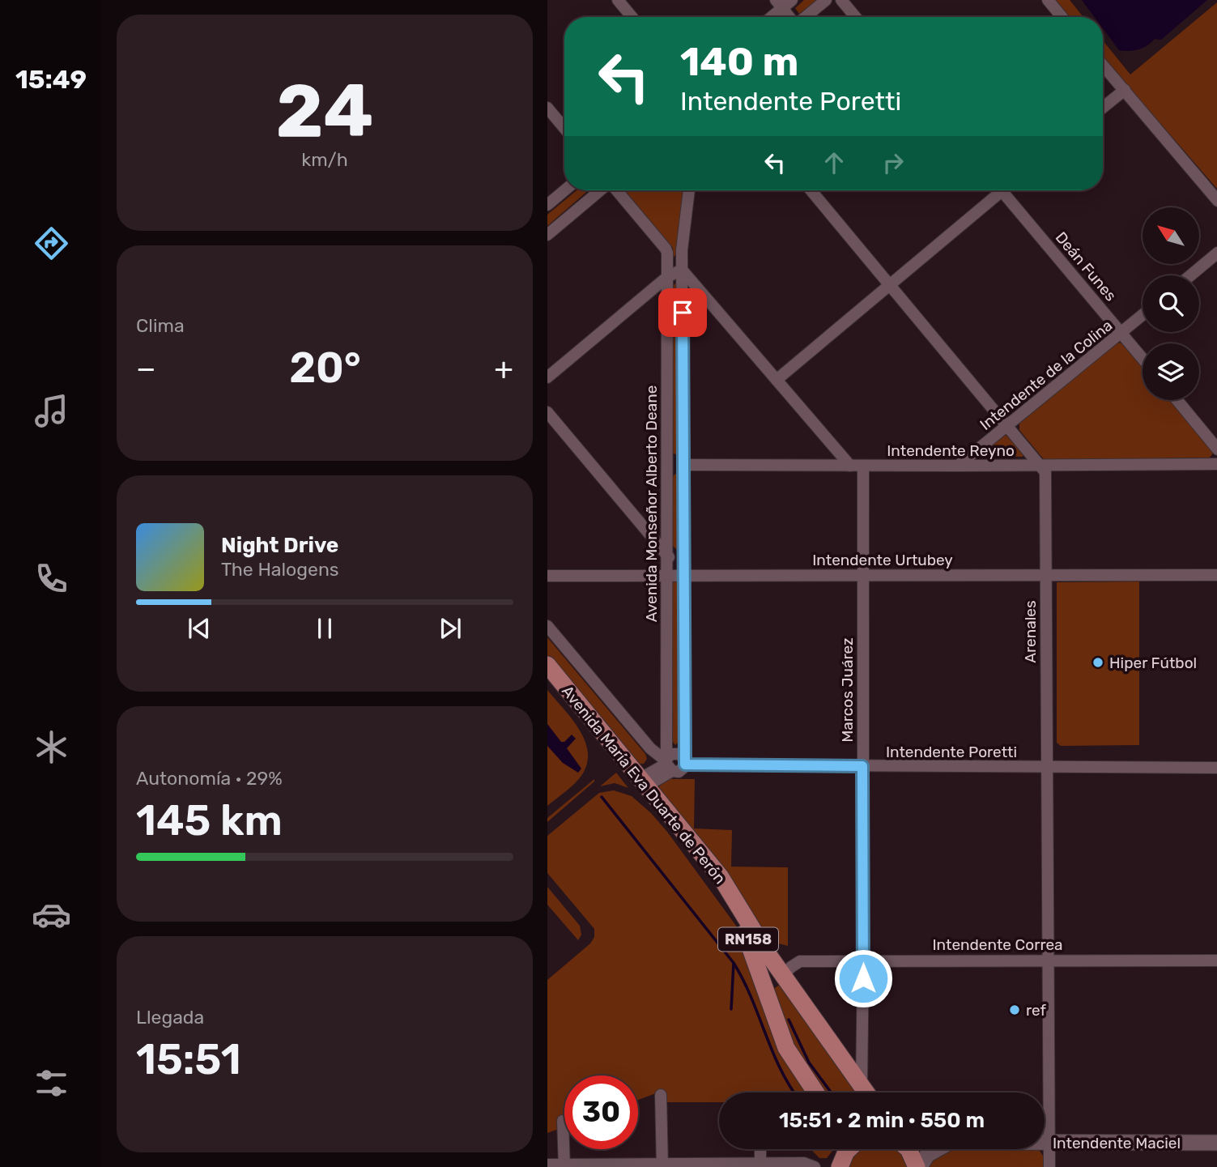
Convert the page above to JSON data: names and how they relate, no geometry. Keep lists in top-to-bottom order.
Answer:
{
  "streets": {
    "highway": ["Avenida María Eva Duarte de Perón", "RN158"],
    "main road": ["Intendente Maciel"],
    "street": [
      "Deán Funes",
      "Intendente de la Colina",
      "Intendente Reyno",
      "Avenida Monseñor Alberto Deane",
      "Intendente Urtubey",
      "Arenales",
      "Marcos Juárez",
      "Intendente Poretti",
      "Intendente Correa"
    ]
  },
  "crossings": [
    ["Deán Funes", "Intendente de la Colina"],
    ["Intendente de la Colina", "Intendente Reyno"],
    ["Intendente Reyno", "Avenida Monseñor Alberto Deane"],
    ["Intendente Reyno", "Arenales"],
    ["Intendente Reyno", "Marcos Juárez"],
    ["Avenida Monseñor Alberto Deane", "Intendente Urtubey"],
    ["Avenida Monseñor Alberto Deane", "Intendente Poretti"],
    ["Intendente Urtubey", "Arenales"],
    ["Intendente Urtubey", "Marcos Juárez"],
    ["Arenales", "Intendente Poretti"],
    ["Arenales", "Intendente Correa"],
    ["Arenales", "Intendente Maciel"],
    ["Marcos Juárez", "Intendente Poretti"],
    ["Marcos Juárez", "Avenida María Eva Duarte de Perón"],
    ["Marcos Juárez", "Intendente Correa"],
    ["Avenida María Eva Duarte de Perón", "Intendente Correa"]
  ],
  "places": ["Hiper Fútbol", "ref"],
  "north": "top left",
  "page": {
    "tabs": "15:49",
    "tile": [
      ["24", "km/h"],
      "Clima",
      ["Autonomía · 29%", "145 km"],
      ["Llegada", "15:51"]
    ],
    "turn": ["140 m", "Intendente Poretti"],
    "heat": ["−", "20°", "+"],
    "song": ["Night Drive", "The Halogens"],
    "limit": "30",
    "trip": "15:51 · 2 min · 550 m"
  }
}
